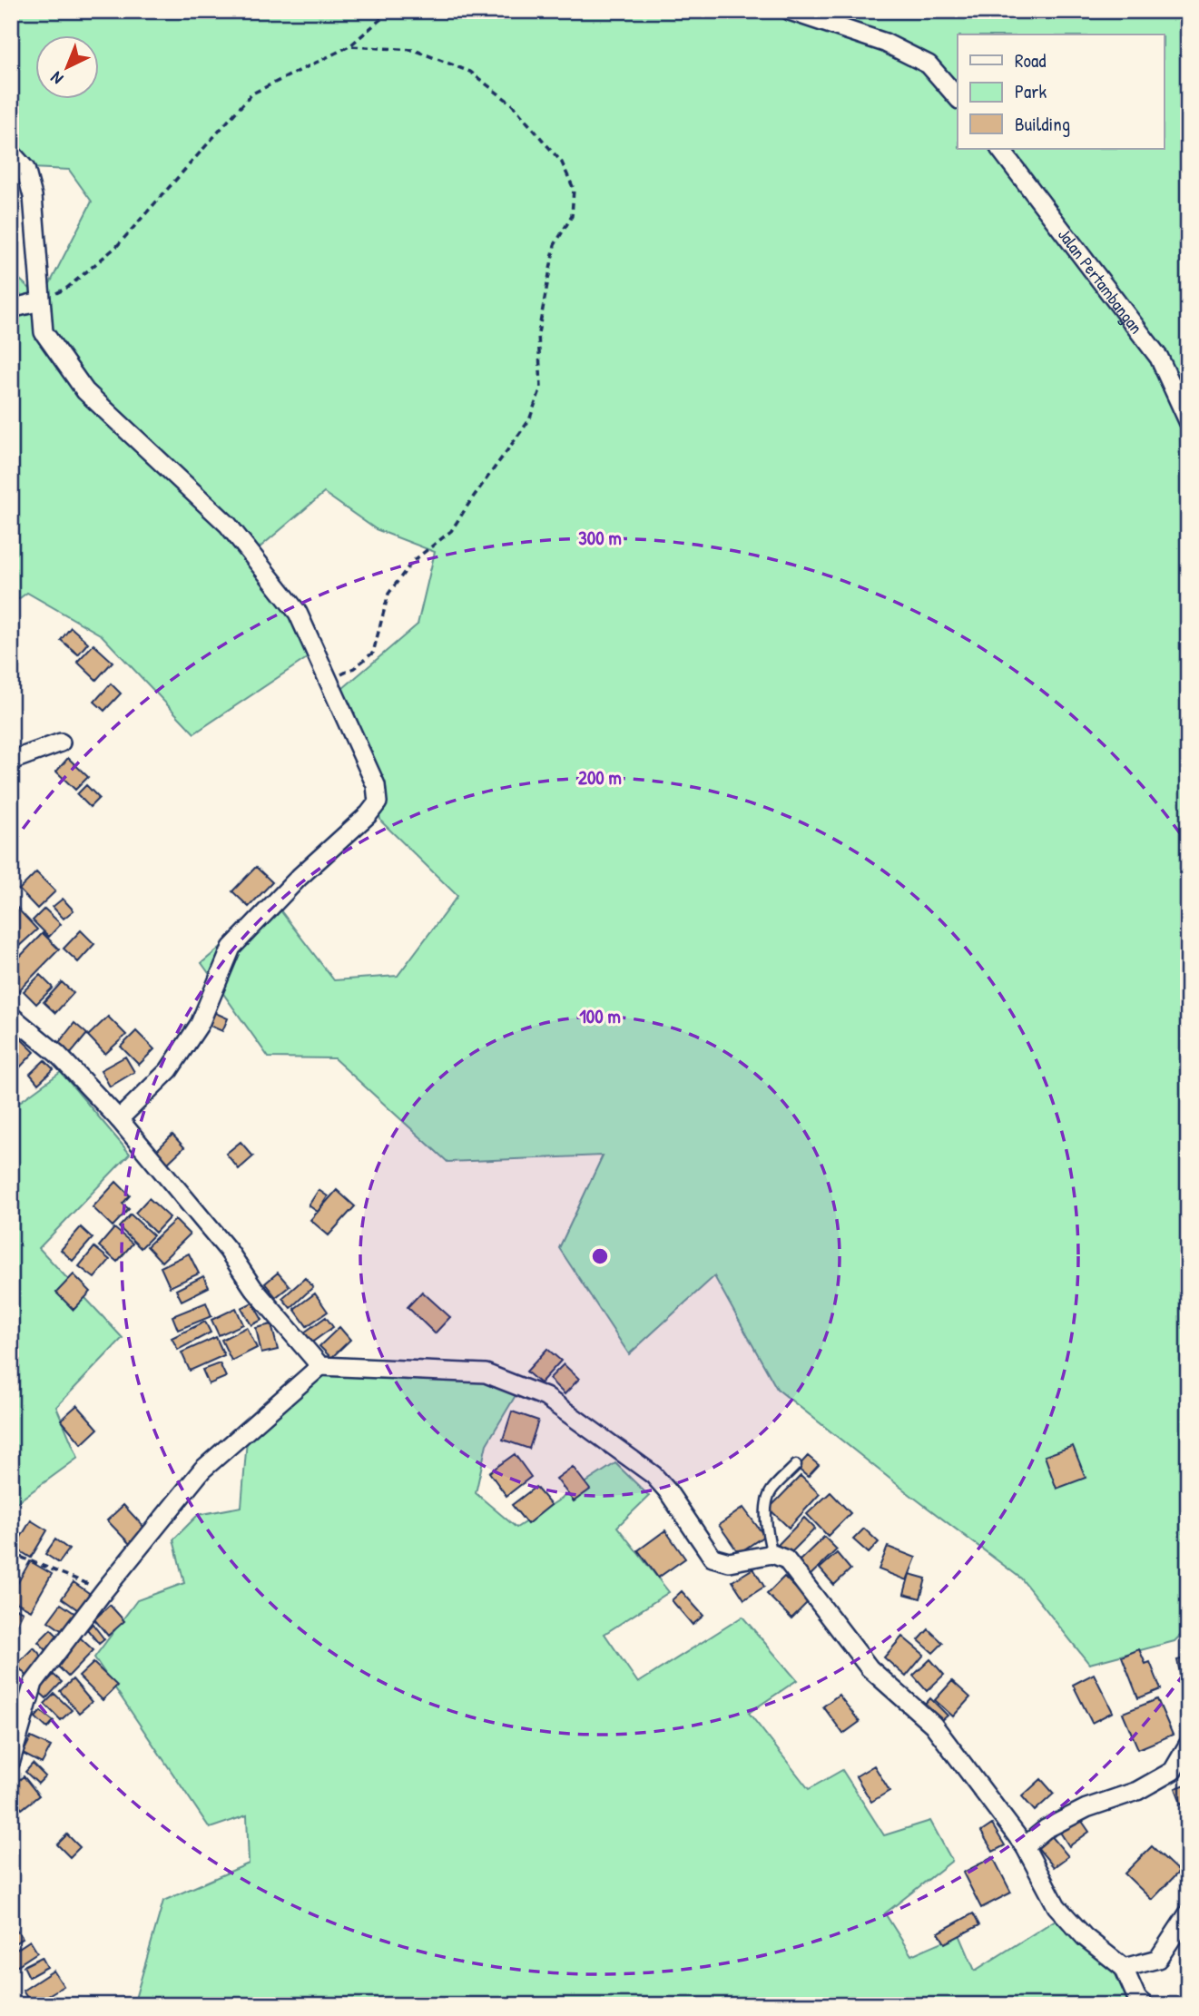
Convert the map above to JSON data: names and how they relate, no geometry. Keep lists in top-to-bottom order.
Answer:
{
  "streets": {
    "street": ["Jalan Pertambangan"]
  },
  "legend": ["Road", "Park", "Building"],
  "north": "bottom left",
  "rings": ["300 m", "200 m", "100 m"]
}
